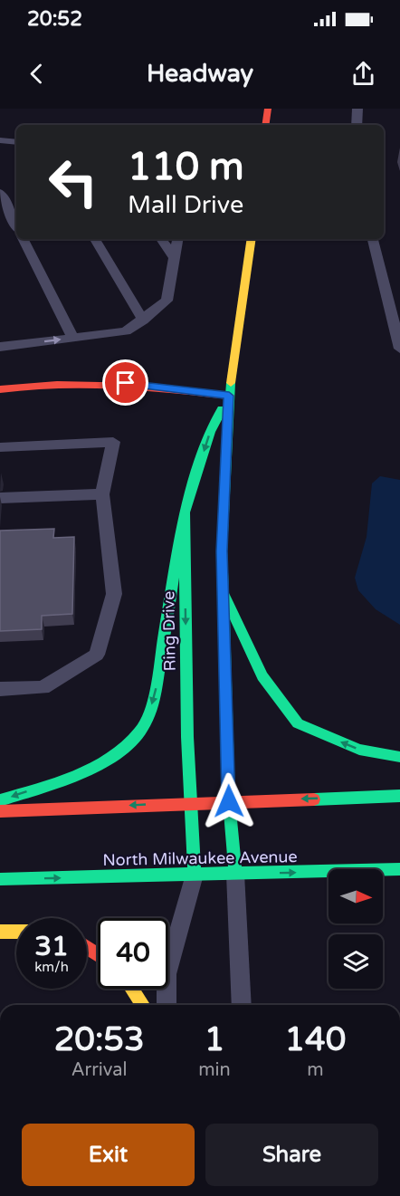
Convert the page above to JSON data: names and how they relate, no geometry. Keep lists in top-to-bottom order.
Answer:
{
  "streets": {
    "street": ["Ring Drive", "North Milwaukee Avenue"]
  },
  "crossings": [
    ["Ring Drive", "North Milwaukee Avenue"]
  ],
  "north": "right",
  "page": {
    "status": "20:52",
    "header": "Headway",
    "turn": ["110 m", "Mall Drive"],
    "speed": "31 km/h",
    "limit": "40",
    "eta": [
      "20:53",
      "Arrival",
      "1",
      "min",
      "140",
      "m"
    ],
    "buttons": ["Exit", "Share"]
  }
}
